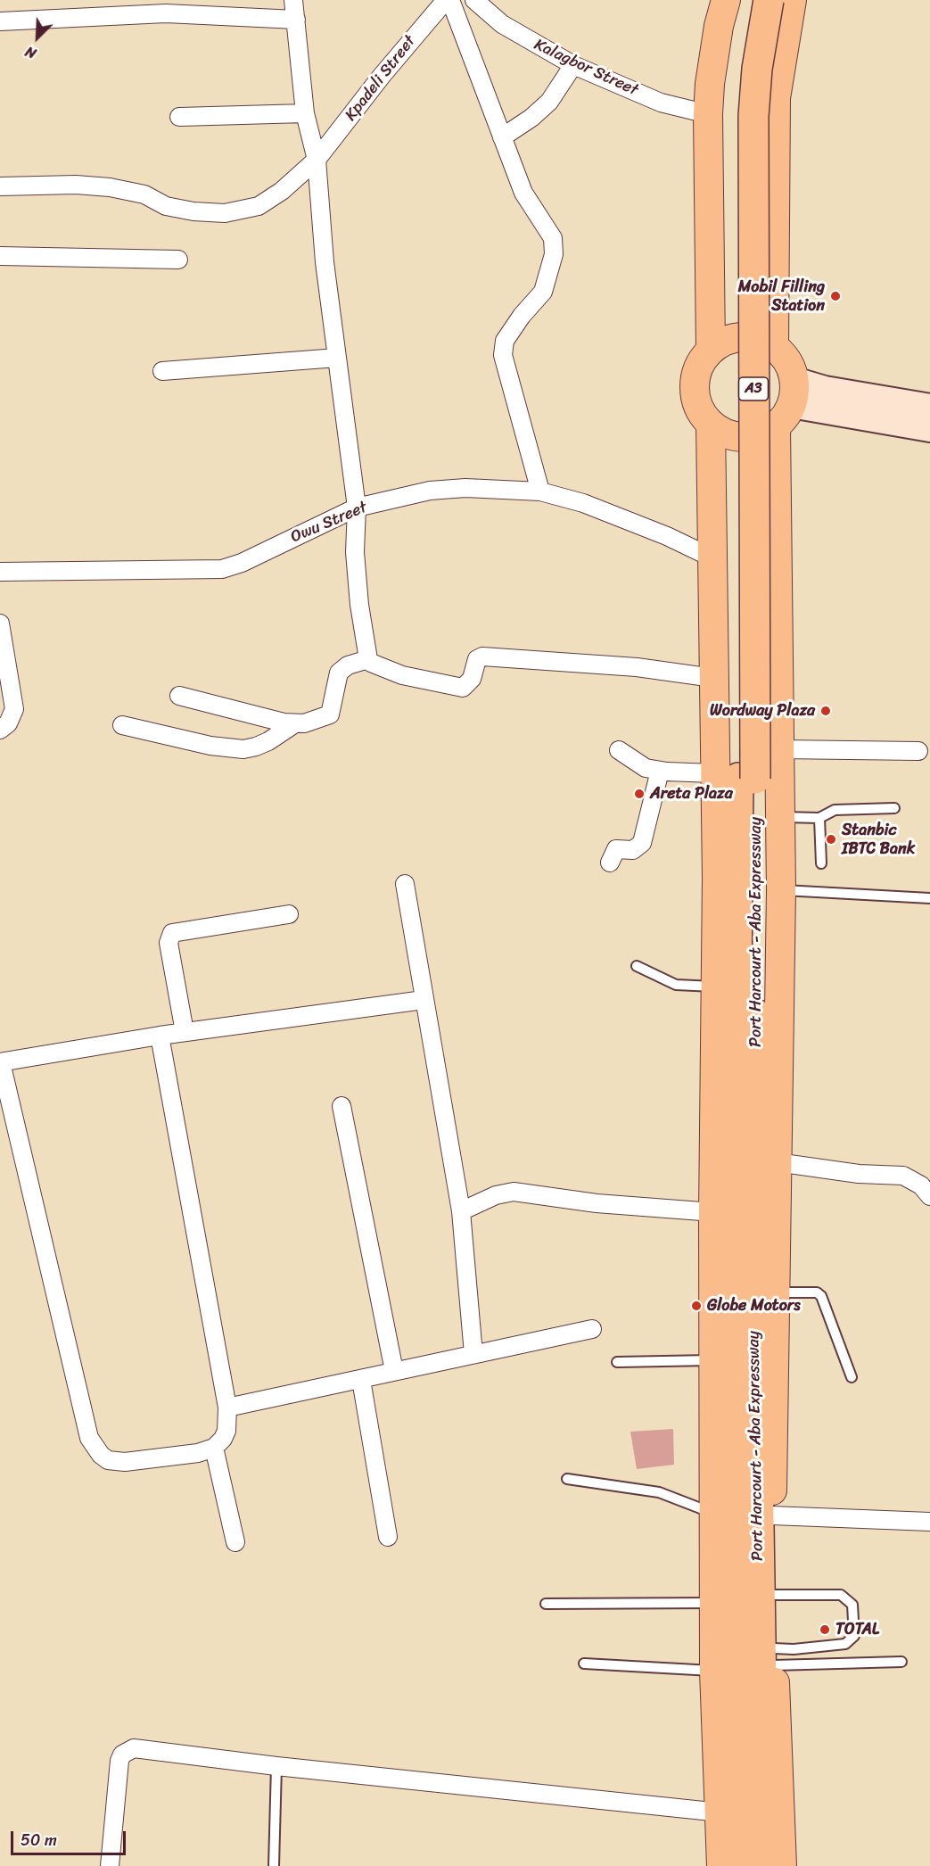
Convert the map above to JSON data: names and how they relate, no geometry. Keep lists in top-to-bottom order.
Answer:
{
  "streets": {
    "highway": ["A3", "Port Harcourt - Aba Expressway"],
    "street": ["Kalagbor Street", "Kpadeli Street", "Owu Street"]
  },
  "places": [
    "Mobil Filling Station",
    "Wordway Plaza",
    "Areta Plaza",
    "Stanbic IBTC Bank",
    "Globe Motors",
    "TOTAL"
  ],
  "scale_bar": "50 m",
  "north": "bottom left"
}
